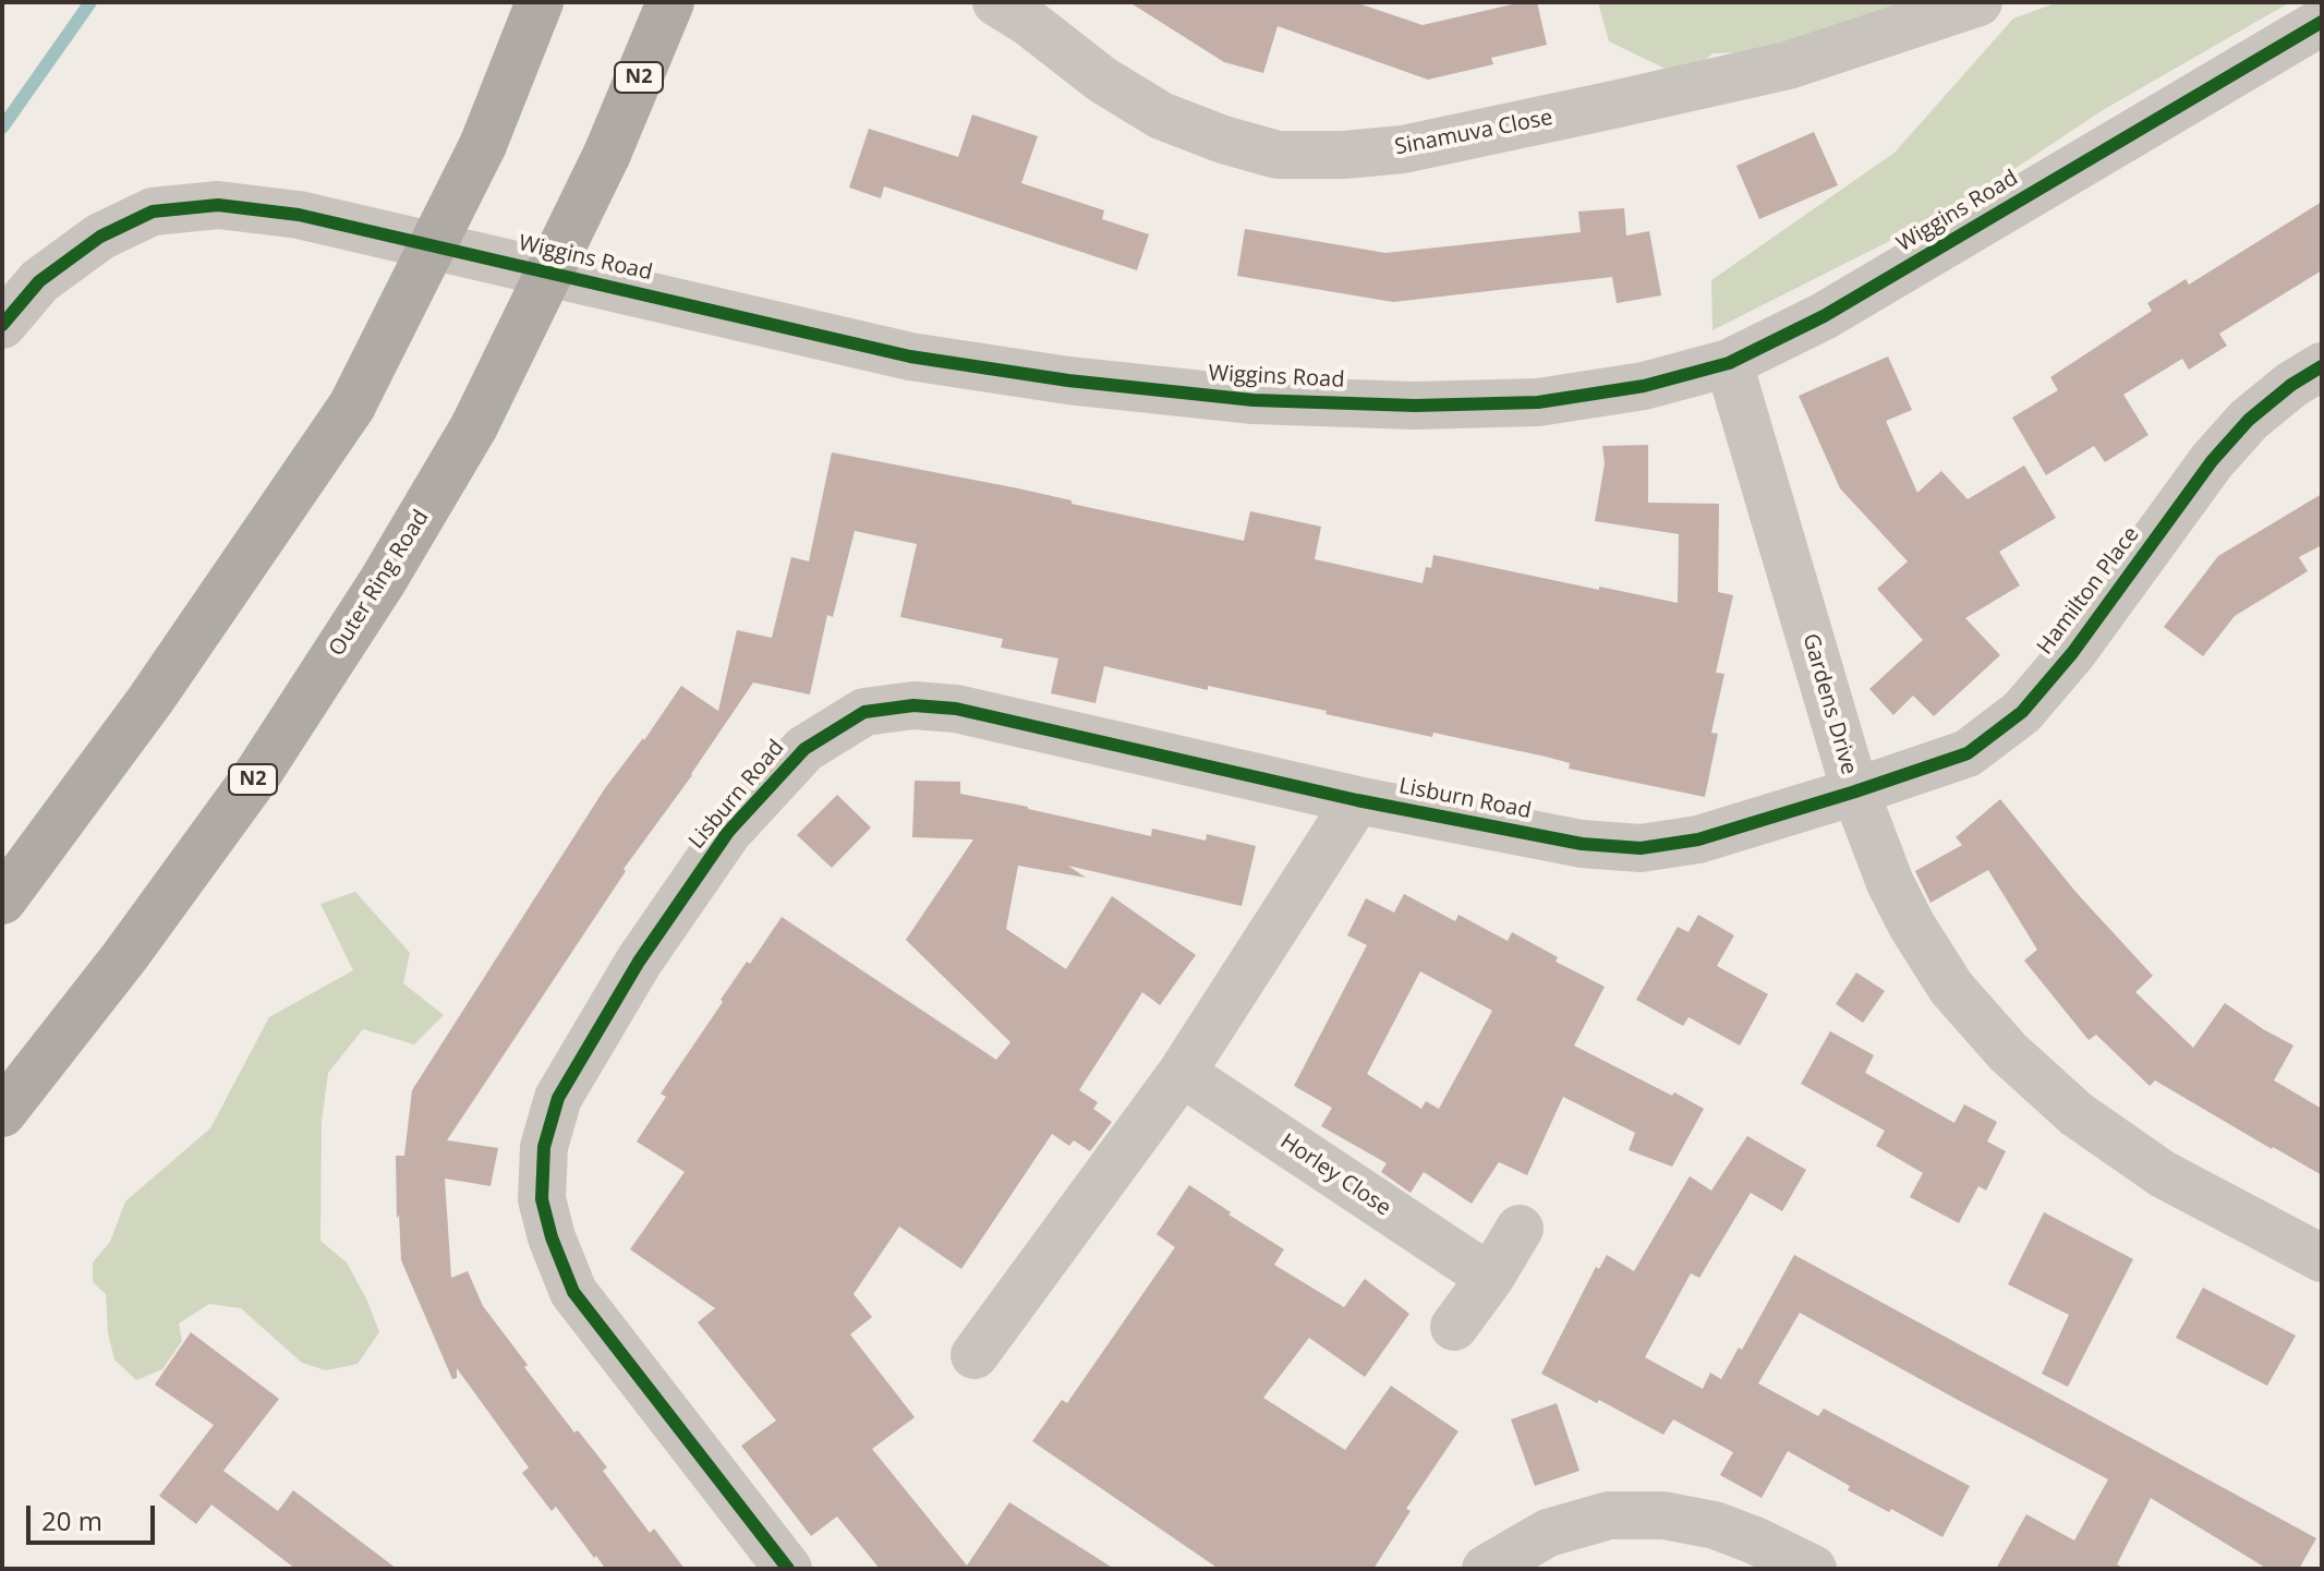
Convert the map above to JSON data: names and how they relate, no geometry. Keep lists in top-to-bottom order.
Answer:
{
  "streets": {
    "highway": ["N2", "Outer Ring Road"],
    "street": [
      "Sinamuva Close",
      "Wiggins Road",
      "Hamilton Place",
      "Gardens Drive",
      "Lisburn Road",
      "Horley Close"
    ]
  },
  "crossings": [
    ["Wiggins Road", "Gardens Drive"],
    ["Hamilton Place", "Gardens Drive"],
    ["Hamilton Place", "Lisburn Road"],
    ["Gardens Drive", "Lisburn Road"]
  ],
  "scale_bar": "20 m"
}
